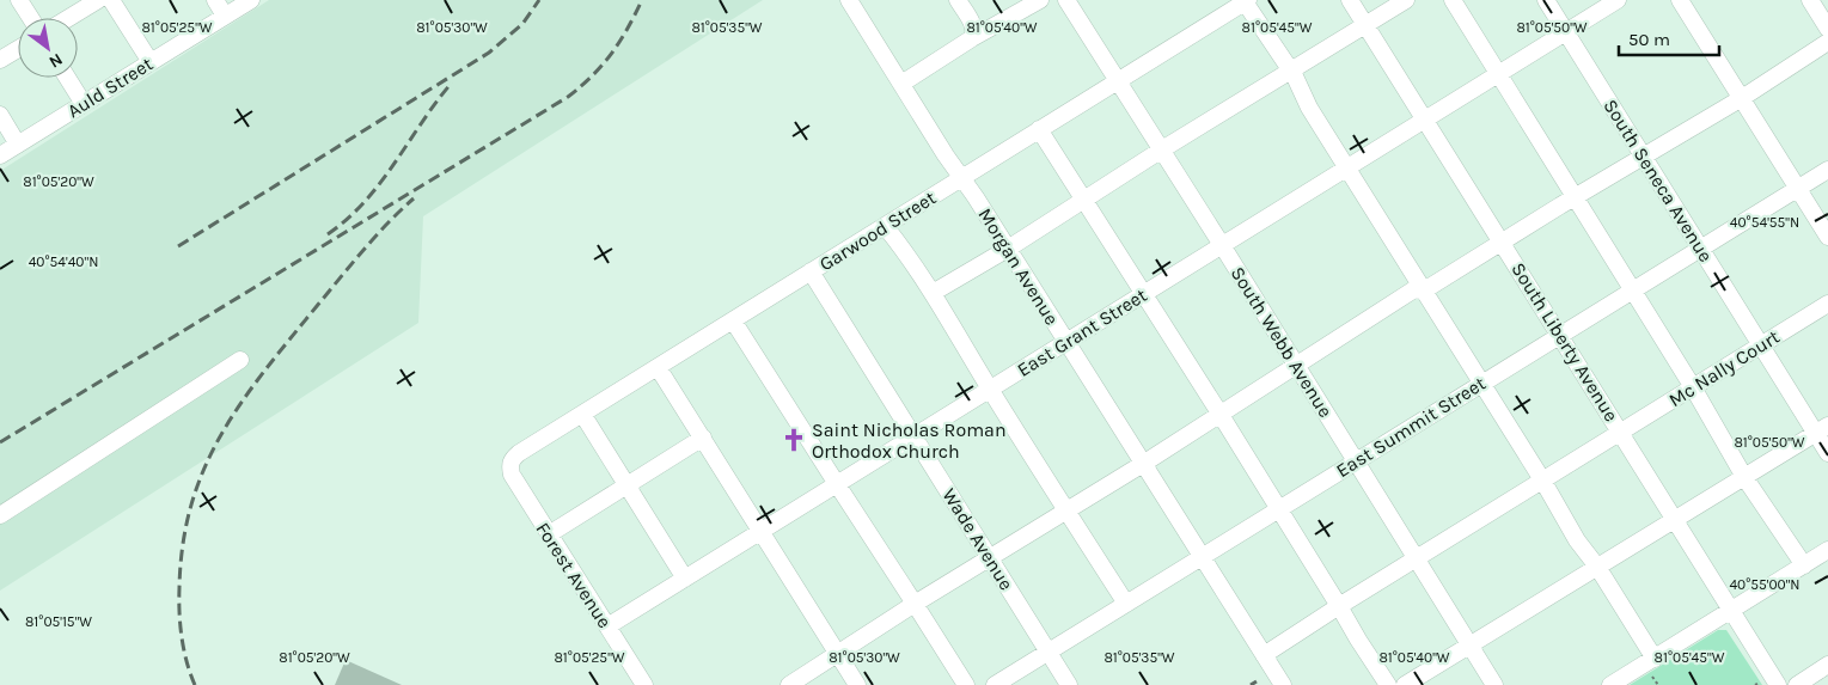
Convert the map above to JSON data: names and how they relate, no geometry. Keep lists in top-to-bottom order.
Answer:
{
  "streets": {
    "street": [
      "Auld Street",
      "South Seneca Avenue",
      "Garwood Street",
      "Morgan Avenue",
      "East Grant Street",
      "South Webb Avenue",
      "South Liberty Avenue",
      "Mc Nally Court",
      "East Summit Street",
      "Wade Avenue",
      "Forest Avenue"
    ]
  },
  "crossings": [
    ["South Seneca Avenue", "East Grant Street"],
    ["South Seneca Avenue", "Mc Nally Court"],
    ["South Seneca Avenue", "East Summit Street"],
    ["Garwood Street", "Morgan Avenue"],
    ["Garwood Street", "South Webb Avenue"],
    ["Garwood Street", "Wade Avenue"],
    ["Garwood Street", "Forest Avenue"],
    ["Morgan Avenue", "East Grant Street"],
    ["Morgan Avenue", "Mc Nally Court"],
    ["Morgan Avenue", "East Summit Street"],
    ["East Grant Street", "South Webb Avenue"],
    ["East Grant Street", "South Liberty Avenue"],
    ["East Grant Street", "Wade Avenue"],
    ["East Grant Street", "Forest Avenue"],
    ["South Webb Avenue", "Mc Nally Court"],
    ["South Webb Avenue", "East Summit Street"],
    ["South Liberty Avenue", "Mc Nally Court"],
    ["South Liberty Avenue", "East Summit Street"],
    ["East Summit Street", "Wade Avenue"]
  ],
  "places": {
    "church": ["Saint Nicholas Roman Orthodox Church"]
  },
  "scale_bar": "50 m",
  "north": "bottom right",
  "coordinates": [
    "81°05'50\"W",
    "81°05'25\"W",
    "81°05'30\"W",
    "81°05'35\"W",
    "81°05'40\"W",
    "81°05'45\"W",
    "81°05'20\"W",
    "40°54'55\"N",
    "40°54'40\"N",
    "40°55'00\"N",
    "81°05'15\"W"
  ]
}
